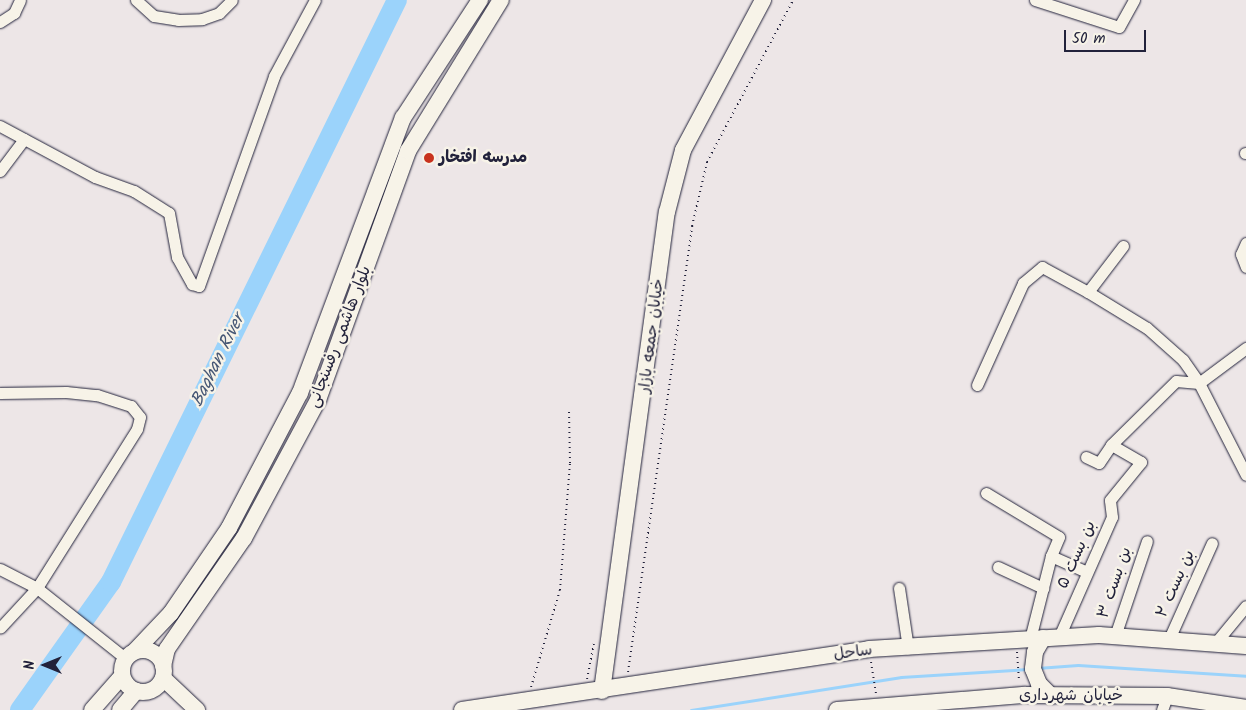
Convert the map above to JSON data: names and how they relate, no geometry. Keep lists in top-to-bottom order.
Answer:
{
  "streets": {
    "main road": [
      "خیابان جمعه بازار",
      "بلوار هاشمی رفسنجانی",
      "ساحل",
      "خیابان شهرداری"
    ],
    "street": ["بن بست ۵", "بن بست ۳", "بن بست ۲"]
  },
  "crossings": [
    ["خیابان جمعه بازار", "ساحل"],
    ["بن بست ۵", "ساحل"],
    ["بن بست ۳", "ساحل"],
    ["بن بست ۲", "ساحل"]
  ],
  "water": ["Baghan River"],
  "places": ["مدرسه افتخار"],
  "scale_bar": "50 m",
  "north": "left"
}
